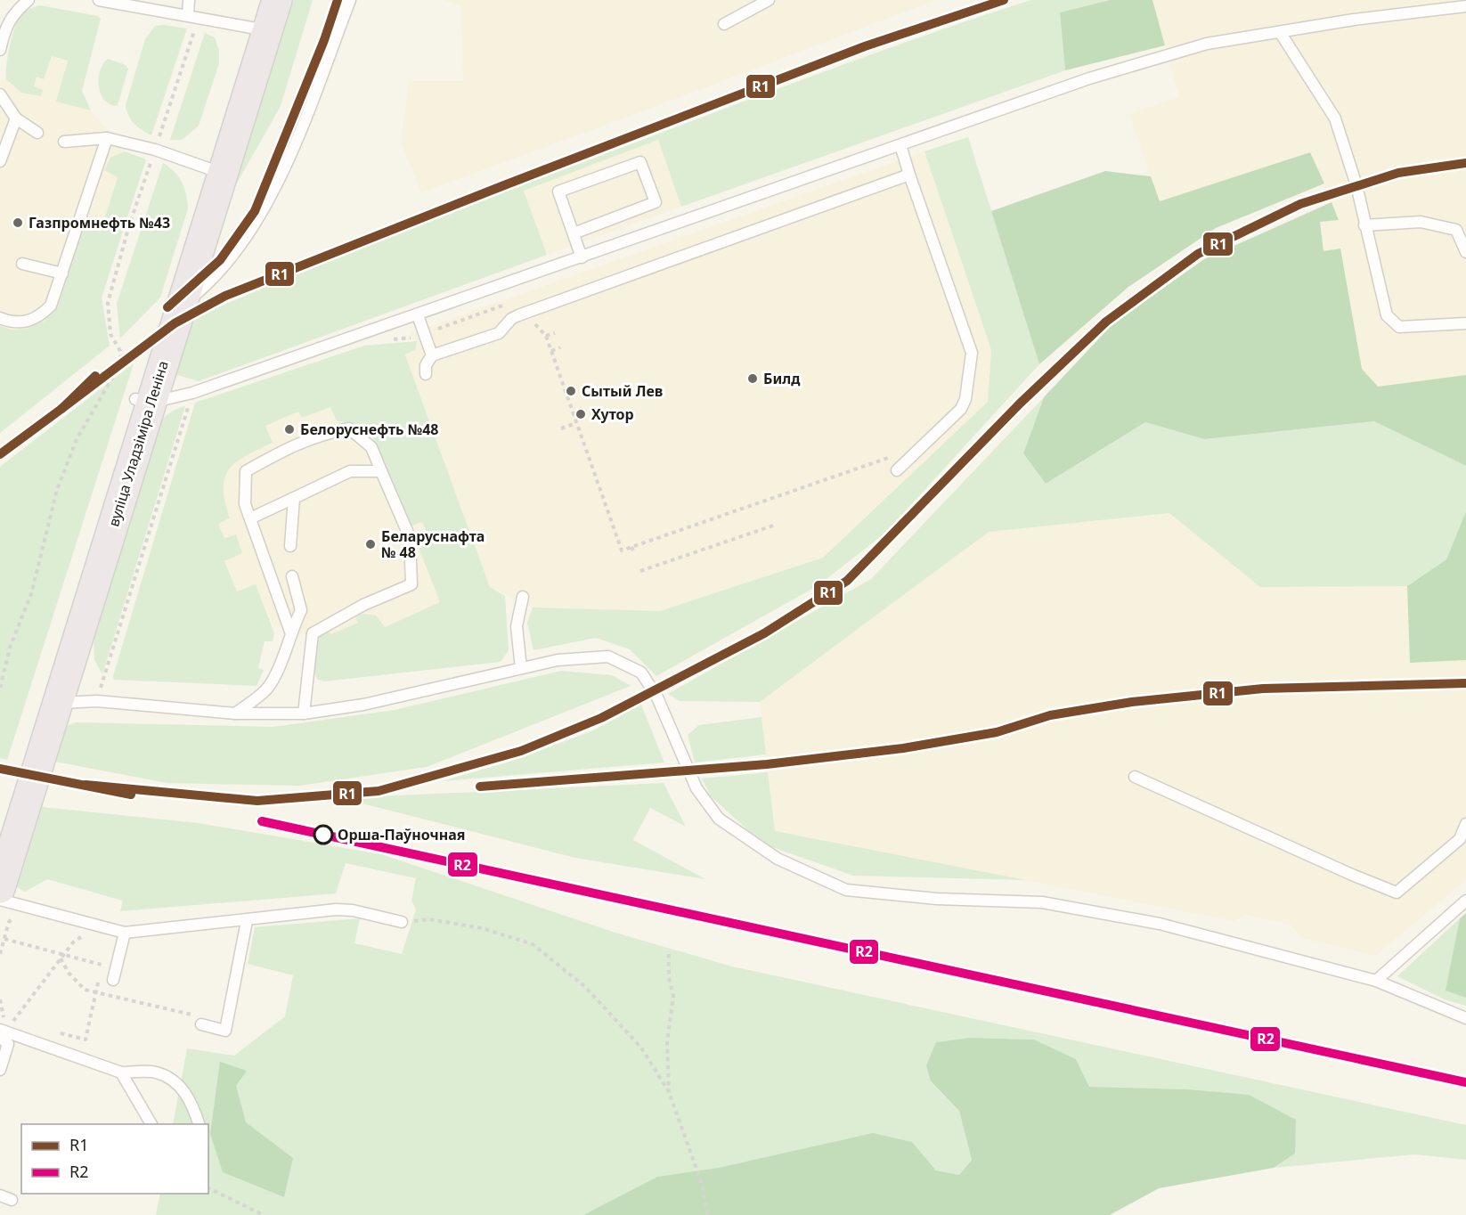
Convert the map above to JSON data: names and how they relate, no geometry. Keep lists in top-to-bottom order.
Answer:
{
  "streets": {
    "main road": ["вуліца Уладзіміра Леніна"]
  },
  "places": [
    "Газпромнефть №43",
    "Билд",
    "Сытый Лев",
    "Хутор",
    "Белоруснефть №48",
    "Беларуснафта № 48",
    "Орша-Паўночная"
  ],
  "lines": ["transit line R1", "transit line R2"],
  "legend": ["R1", "R2"]
}
